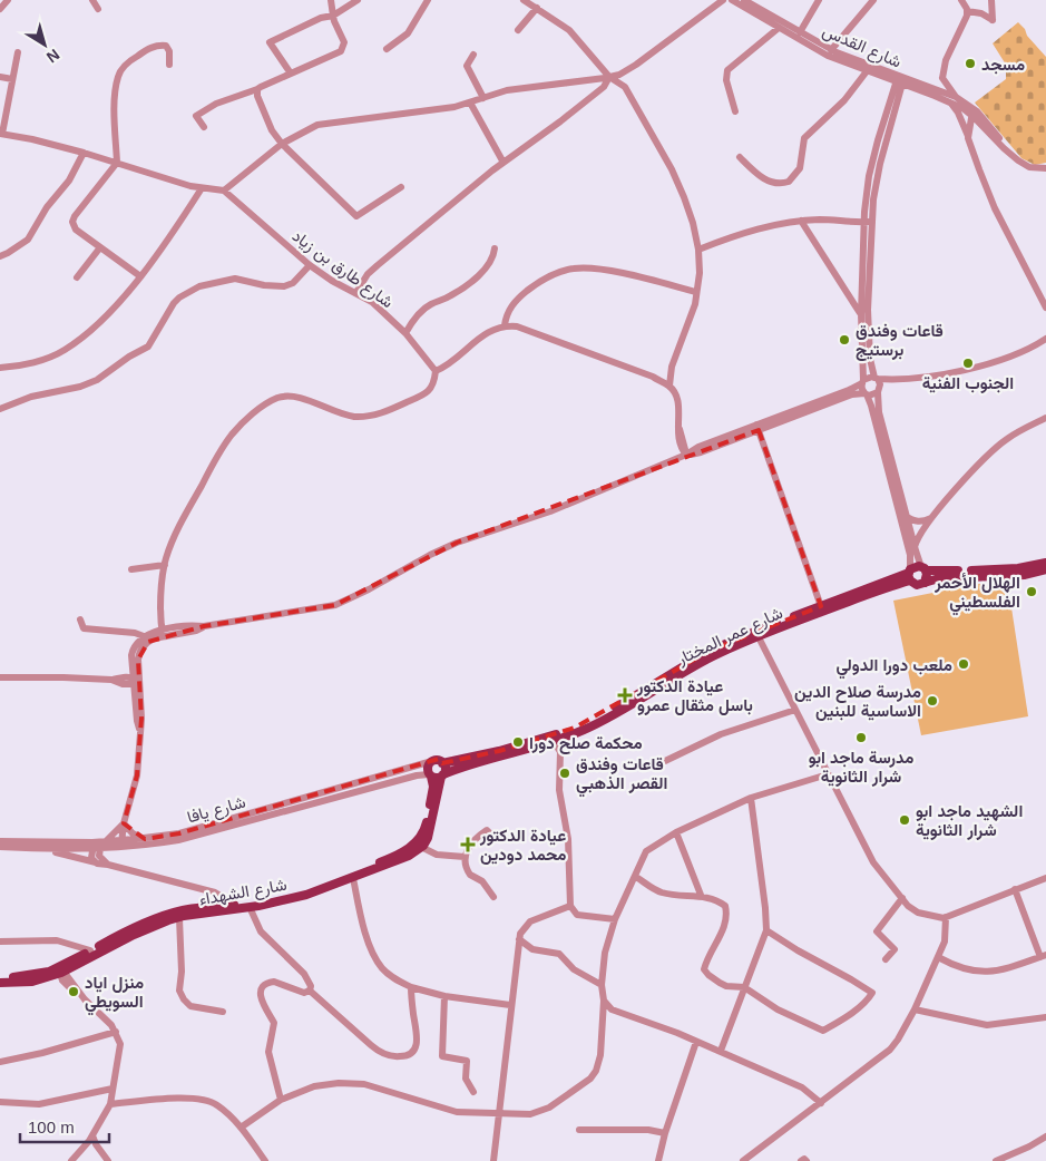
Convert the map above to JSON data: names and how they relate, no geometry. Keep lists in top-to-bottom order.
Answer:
{
  "streets": {
    "main road": ["شارع عمر المختار", "شارع الشهداء"],
    "street": ["شارع القدس", "شارع طارق بن زياد", "شارع يافا"]
  },
  "crossings": [
    ["شارع عمر المختار", "شارع يافا"],
    ["شارع عمر المختار", "شارع الشهداء"],
    ["شارع يافا", "شارع الشهداء"]
  ],
  "places": {
    "other": [
      "مسجد",
      "قاعات وفندق برستيج",
      "الجنوب الفنية",
      "الهلال الأحمر الفلسطيني",
      "ملعب دورا الدولي",
      "مدرسة صلاح الدين الاساسية للبنين",
      "مدرسة ماجد ابو شرار الثانوية",
      "محكمة صلح دورا",
      "قاعات وفندق القصر الذهبي",
      "الشهيد ماجد ابو شرار الثانوية",
      "منزل اياد السويطي"
    ],
    "health": ["عيادة الدكتور باسل مثقال عمرو", "عيادة الدكتور محمد دودين"]
  },
  "scale_bar": "100 m",
  "north": "bottom right"
}
